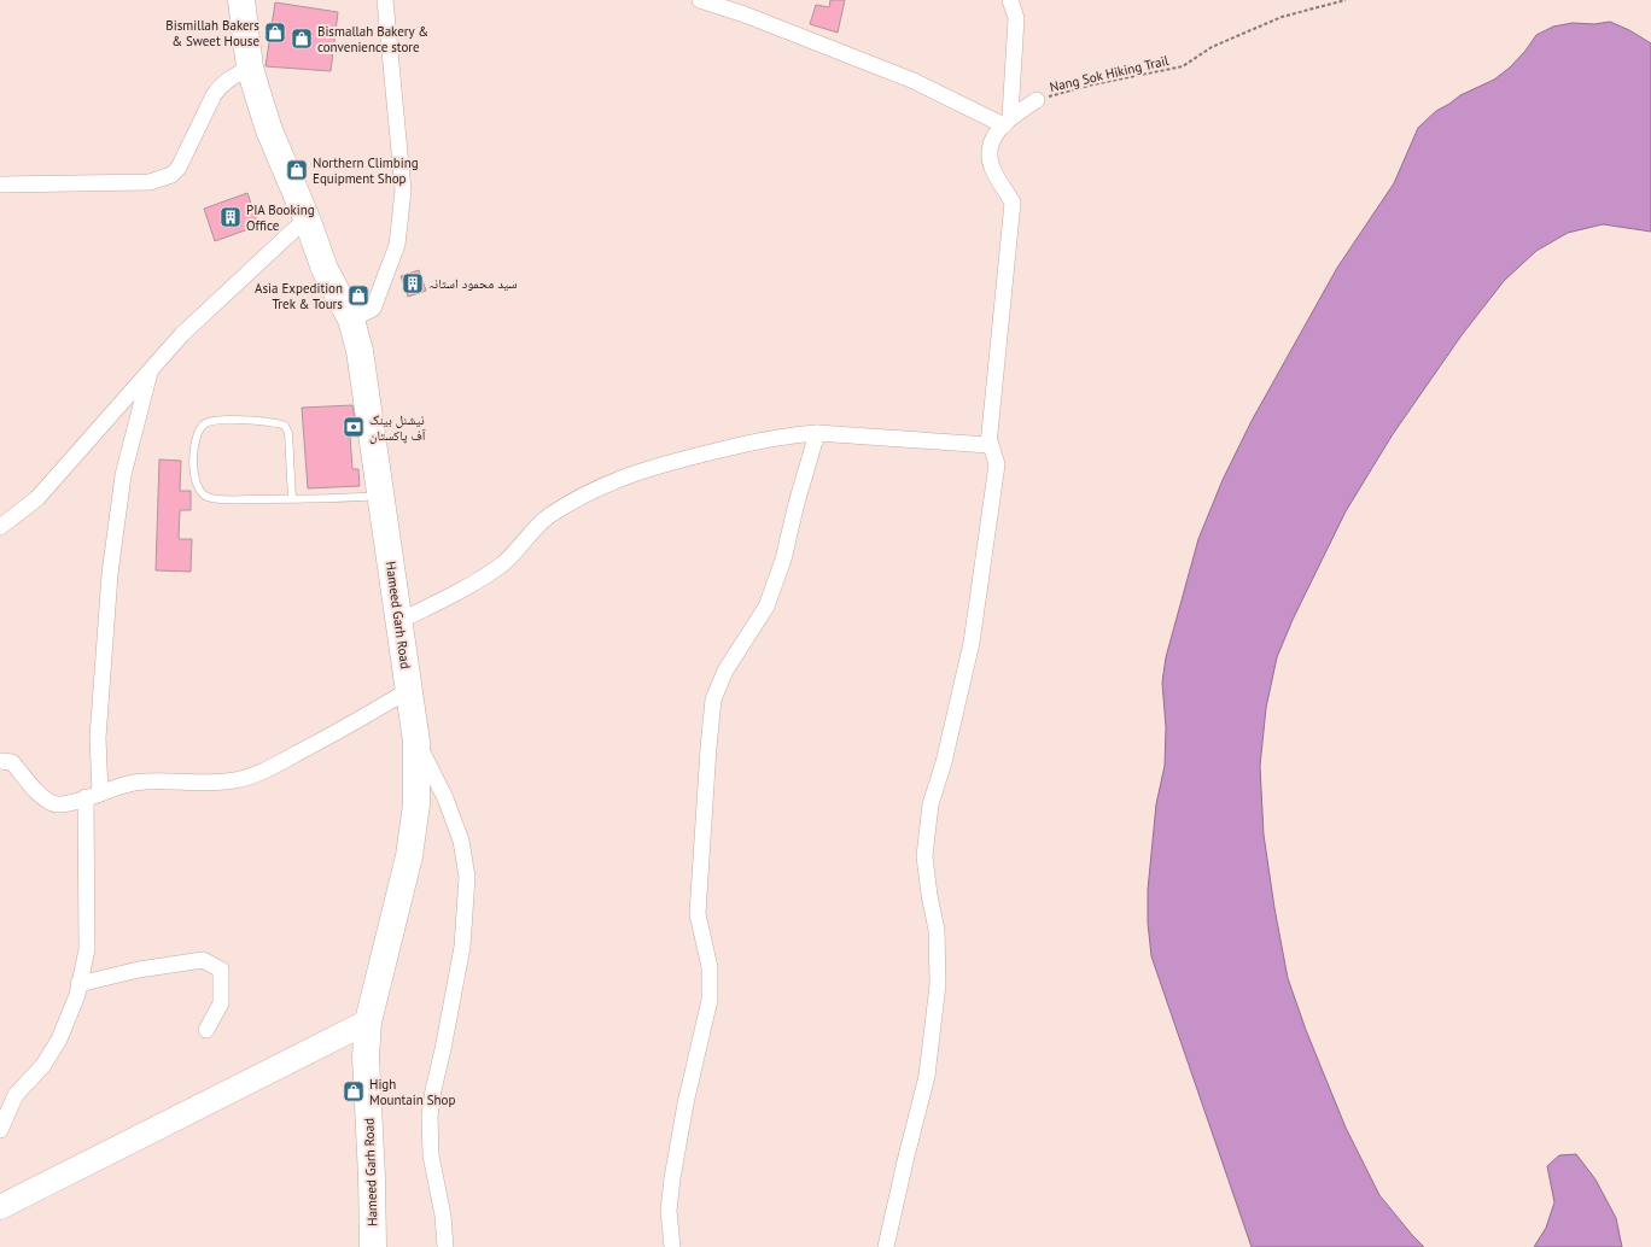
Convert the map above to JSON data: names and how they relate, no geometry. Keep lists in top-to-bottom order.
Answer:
{
  "streets": {
    "highway": ["Hameed Garh Road"],
    "path": ["Nang Sok Hiking Trail"]
  },
  "places": {
    "shop": [
      "Bismillah Bakers & Sweet House",
      "Bismallah Bakery & convenience store",
      "Northern Climbing Equipment Shop",
      "Asia Expedition Trek & Tours",
      "High Mountain Shop"
    ],
    "building": ["PIA Booking Office", "سید محمود استانہ"],
    "bank": ["نیشنل بینک آف پاکستان"]
  }
}
